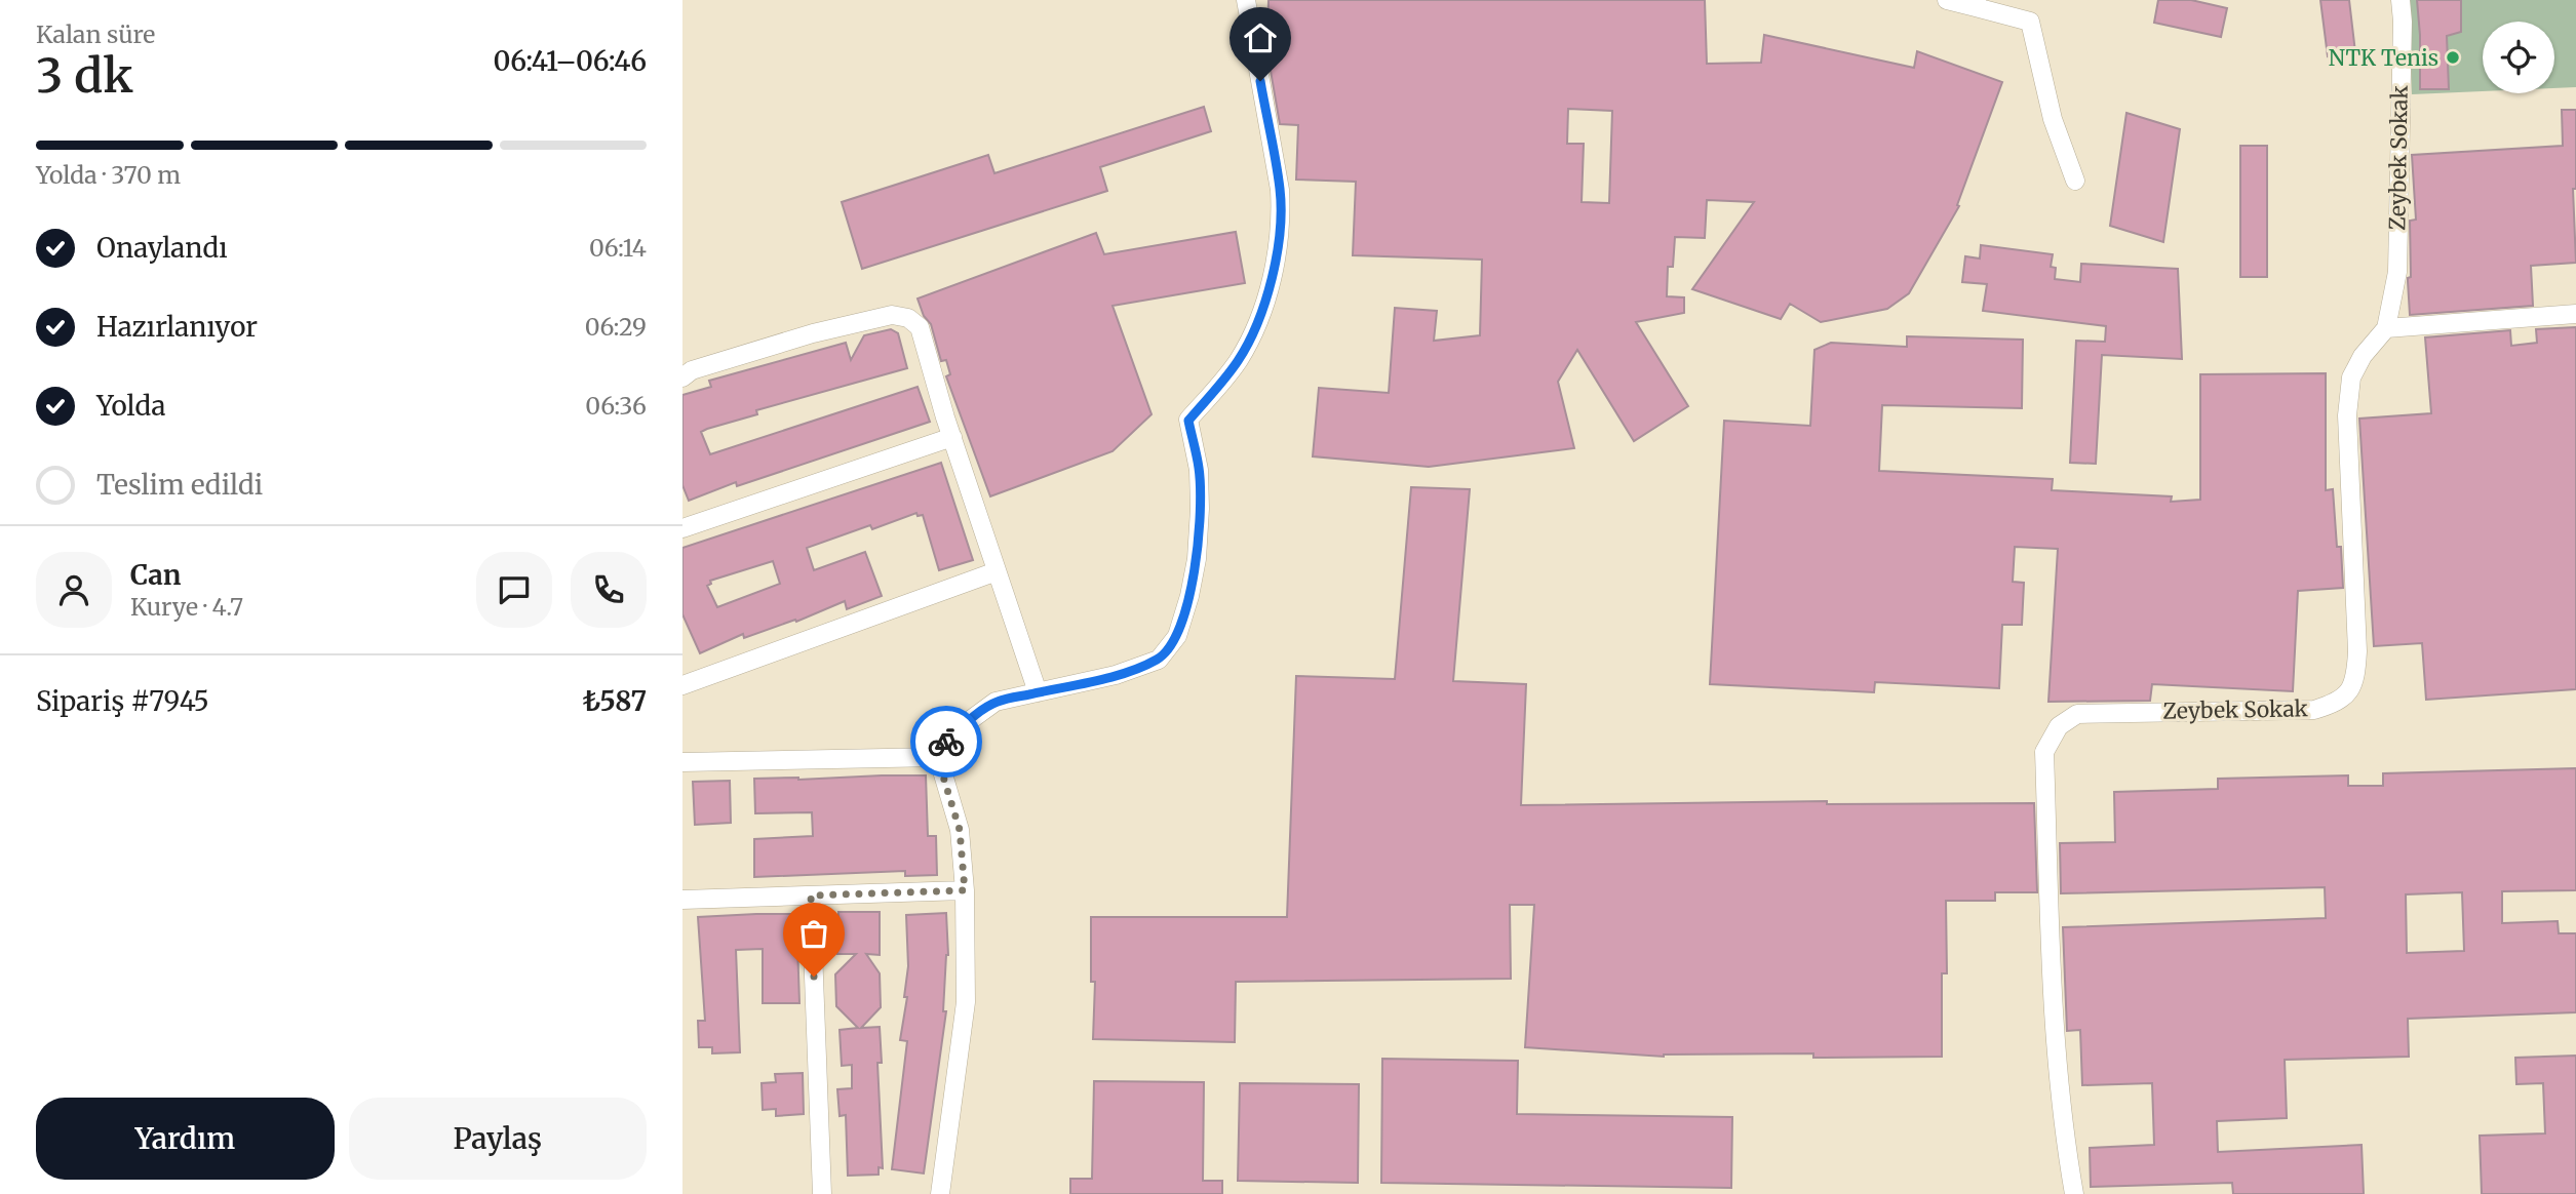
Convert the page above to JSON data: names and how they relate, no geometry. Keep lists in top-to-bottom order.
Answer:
{
  "streets": {
    "street": ["Zeybek Sokak"]
  },
  "places": ["NTK Tenis"],
  "page": {
    "heading": ["3 dk", "Kalan süre", "06:41–06:46"],
    "panel": [
      "Can",
      "Kurye · 4.7",
      "Sipariş #7945",
      "₺587"
    ],
    "bar": "Yolda · 370 m",
    "list": [
      ["Onaylandı", "06:14"],
      ["Hazırlanıyor", "06:29"],
      ["Yolda", "06:36"],
      "Teslim edildi"
    ],
    "buttons": ["Yardım", "Paylaş"]
  }
}
